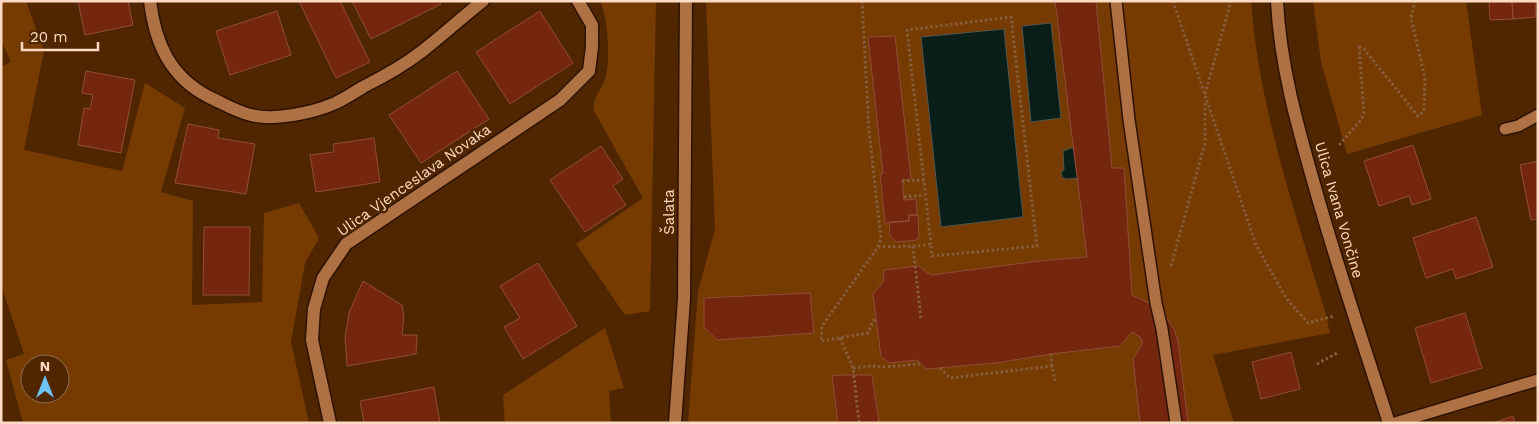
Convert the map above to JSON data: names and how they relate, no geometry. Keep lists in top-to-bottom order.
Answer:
{
  "streets": {
    "street": ["Ulica Vjenceslava Novaka", "Ulica Ivana Vončine", "Šalata"]
  },
  "scale_bar": "20 m",
  "north": "top"
}
